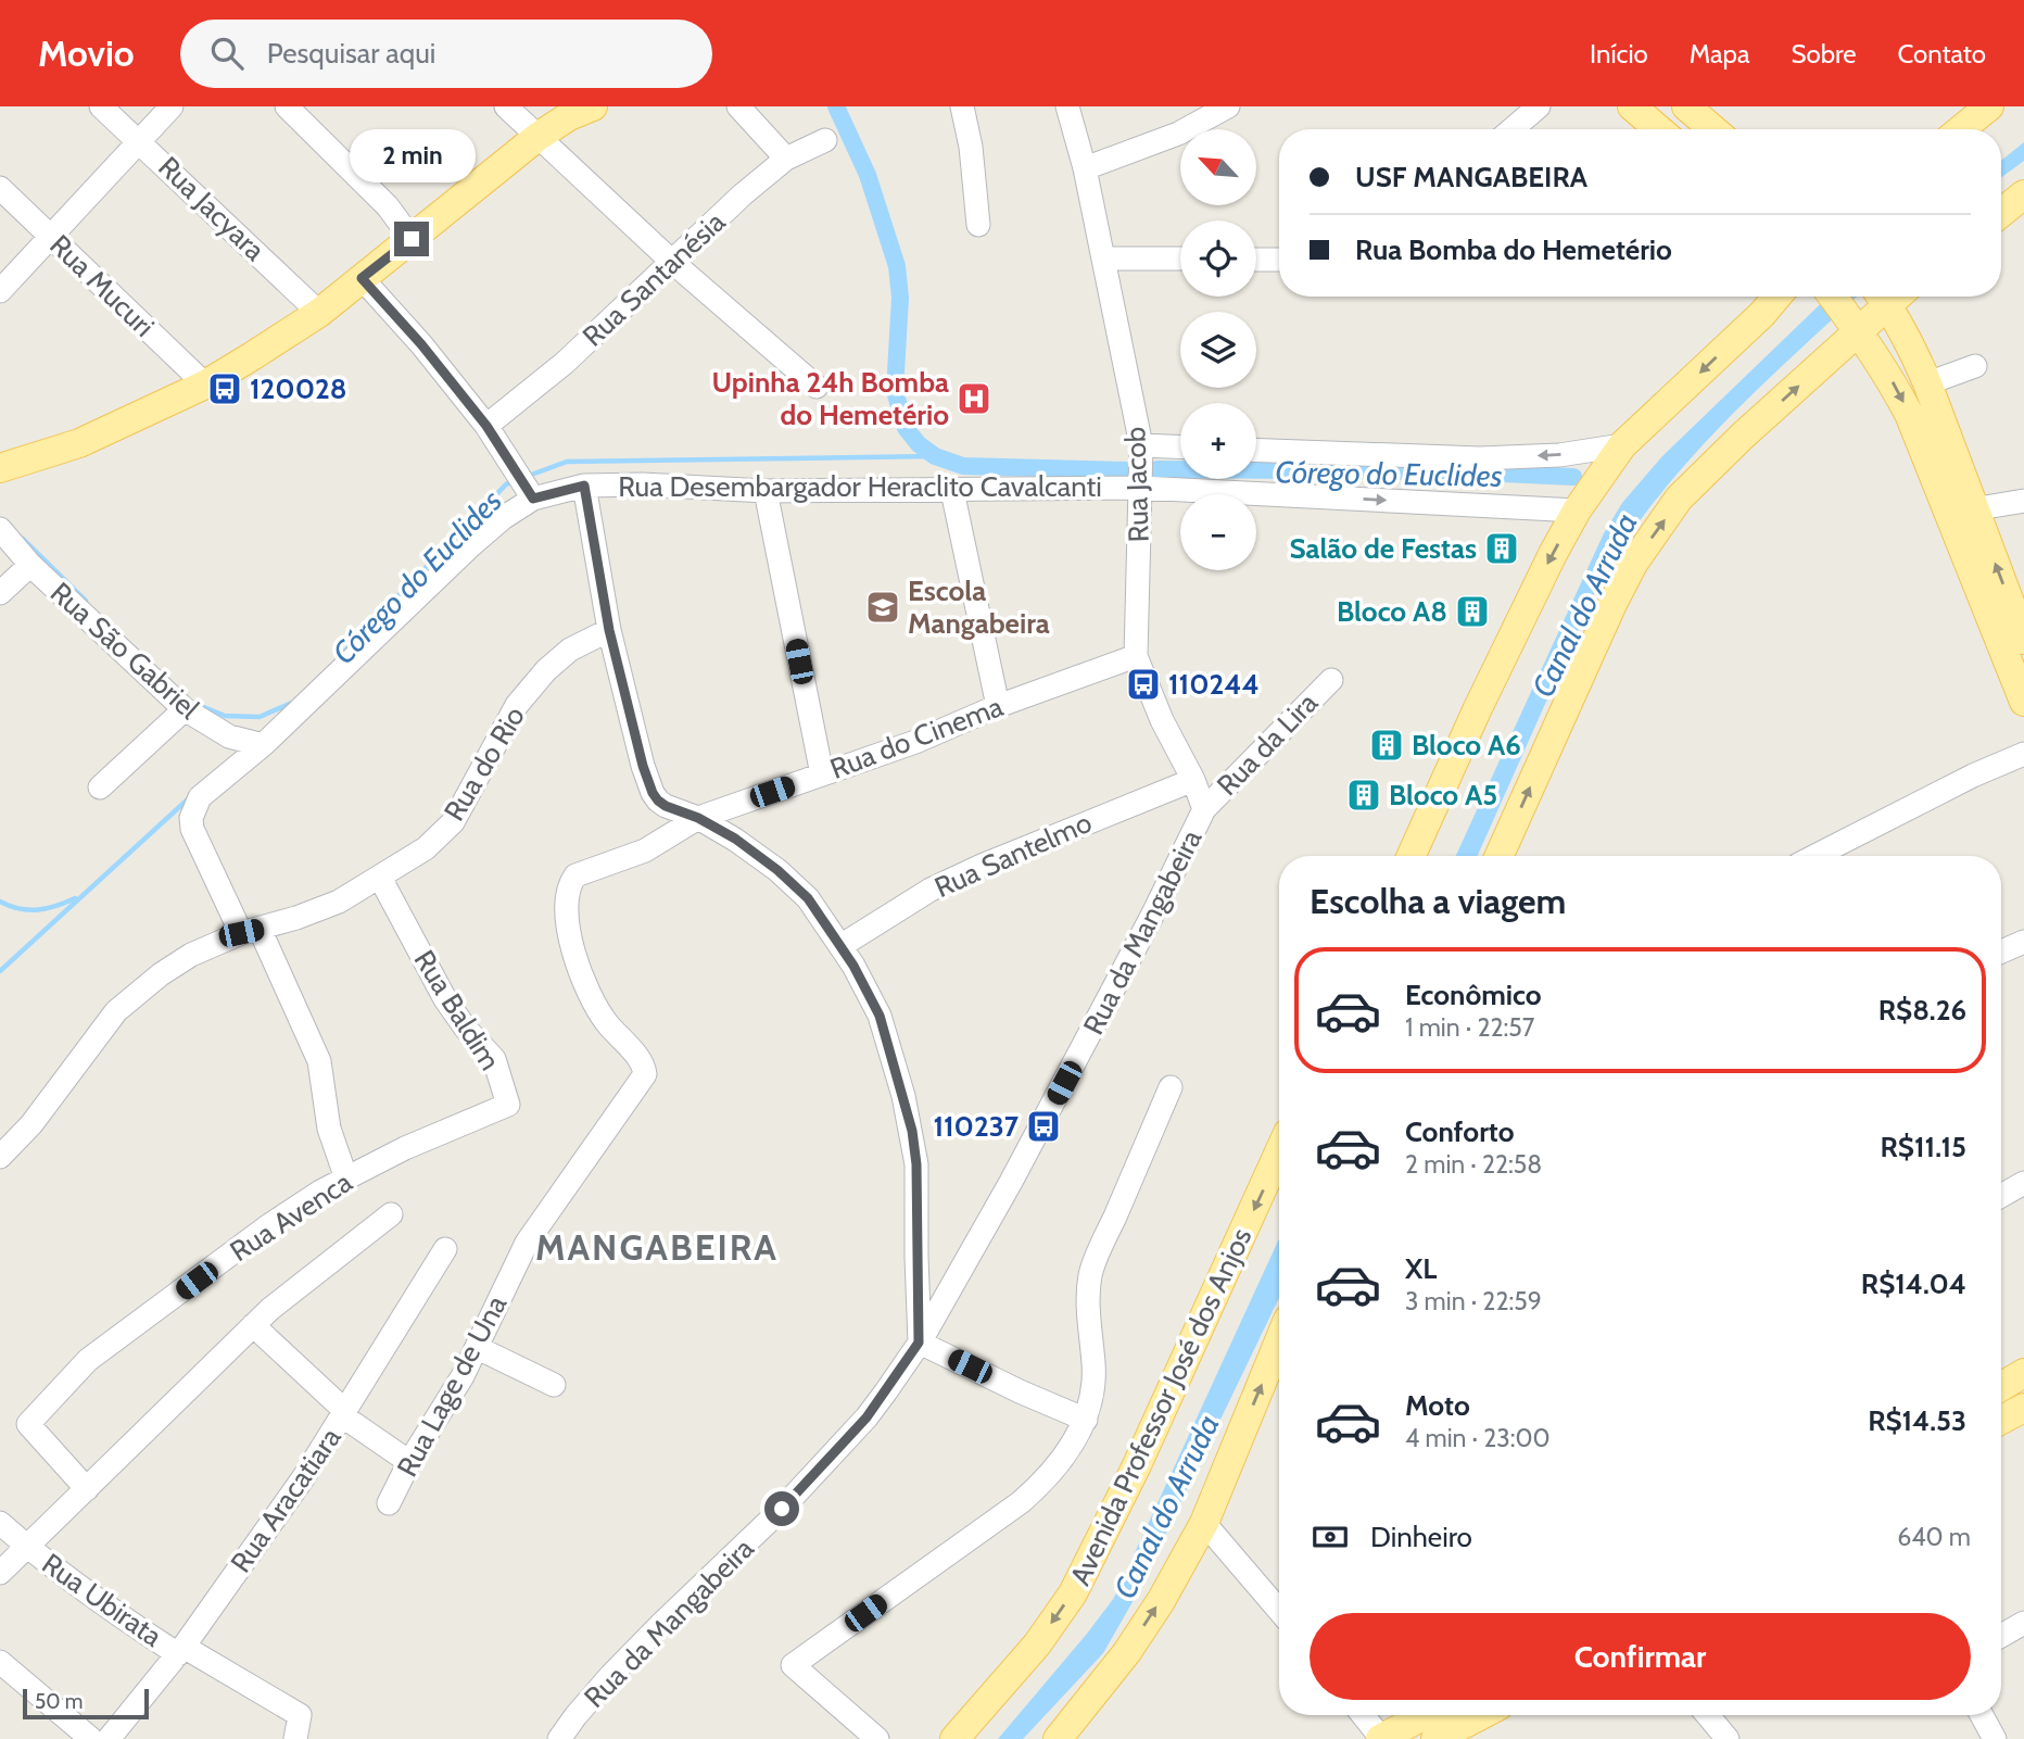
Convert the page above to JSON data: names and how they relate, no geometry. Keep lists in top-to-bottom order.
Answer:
{
  "streets": {
    "main road": ["Avenida Professor José dos Anjos"],
    "street": [
      "Rua Jacyara",
      "Rua Santanésia",
      "Rua Mucuri",
      "Rua Jacob",
      "Rua Desembargador Heraclito Cavalcanti",
      "Rua São Gabriel",
      "Rua do Cinema",
      "Rua da Lira",
      "Rua do Rio",
      "Rua Santelmo",
      "Rua da Mangabeira",
      "Rua Baldim",
      "Rua Avenca",
      "Rua Lage de Una",
      "Rua Aracatiara",
      "Rua Ubirata"
    ]
  },
  "crossings": [
    ["Rua Jacob", "Rua Desembargador Heraclito Cavalcanti"],
    ["Rua Jacob", "Rua do Cinema"],
    ["Rua Jacob", "Rua da Lira"],
    ["Rua Jacob", "Rua Santelmo"],
    ["Rua Jacob", "Rua da Mangabeira"],
    ["Rua Desembargador Heraclito Cavalcanti", "Rua São Gabriel"],
    ["Rua do Cinema", "Rua Lage de Una"],
    ["Rua da Lira", "Rua da Mangabeira"],
    ["Rua do Rio", "Rua Baldim"],
    ["Rua Baldim", "Rua Avenca"],
    ["Rua Aracatiara", "Rua Ubirata"]
  ],
  "districts": ["MANGABEIRA"],
  "water": ["Córego do Euclides", "Canal do Arruda"],
  "places": {
    "bus stop": ["120028", "110244", "110237"],
    "hospital": ["Upinha 24h Bomba do Hemetério"],
    "building": [
      "Salão de Festas",
      "Bloco A8",
      "Bloco A6",
      "Bloco A5"
    ],
    "school or university": ["Escola Mangabeira"]
  },
  "scale_bar": "50 m",
  "north": "top left",
  "page": {
    "header": "Movio",
    "search": "Pesquisar aqui",
    "nav": [
      "Início",
      "Mapa",
      "Sobre",
      "Contato"
    ],
    "map_buttons": ["+", "−"],
    "bubble": "2 min",
    "banner": ["USF MANGABEIRA", "Rua Bomba do Hemetério"],
    "heading": "Escolha a viagem",
    "list": [
      {
        "name": "Econômico",
        "note": "1 min · 22:57",
        "value": "R$8.26"
      },
      {
        "name": "Conforto",
        "note": "2 min · 22:58",
        "value": "R$11.15"
      },
      {
        "name": "XL",
        "note": "3 min · 22:59",
        "value": "R$14.04"
      },
      {
        "name": "Moto",
        "note": "4 min · 23:00",
        "value": "R$14.53"
      }
    ],
    "pay": ["Dinheiro", "640 m"],
    "buttons": "Confirmar",
    "scale": "50 m"
  }
}
